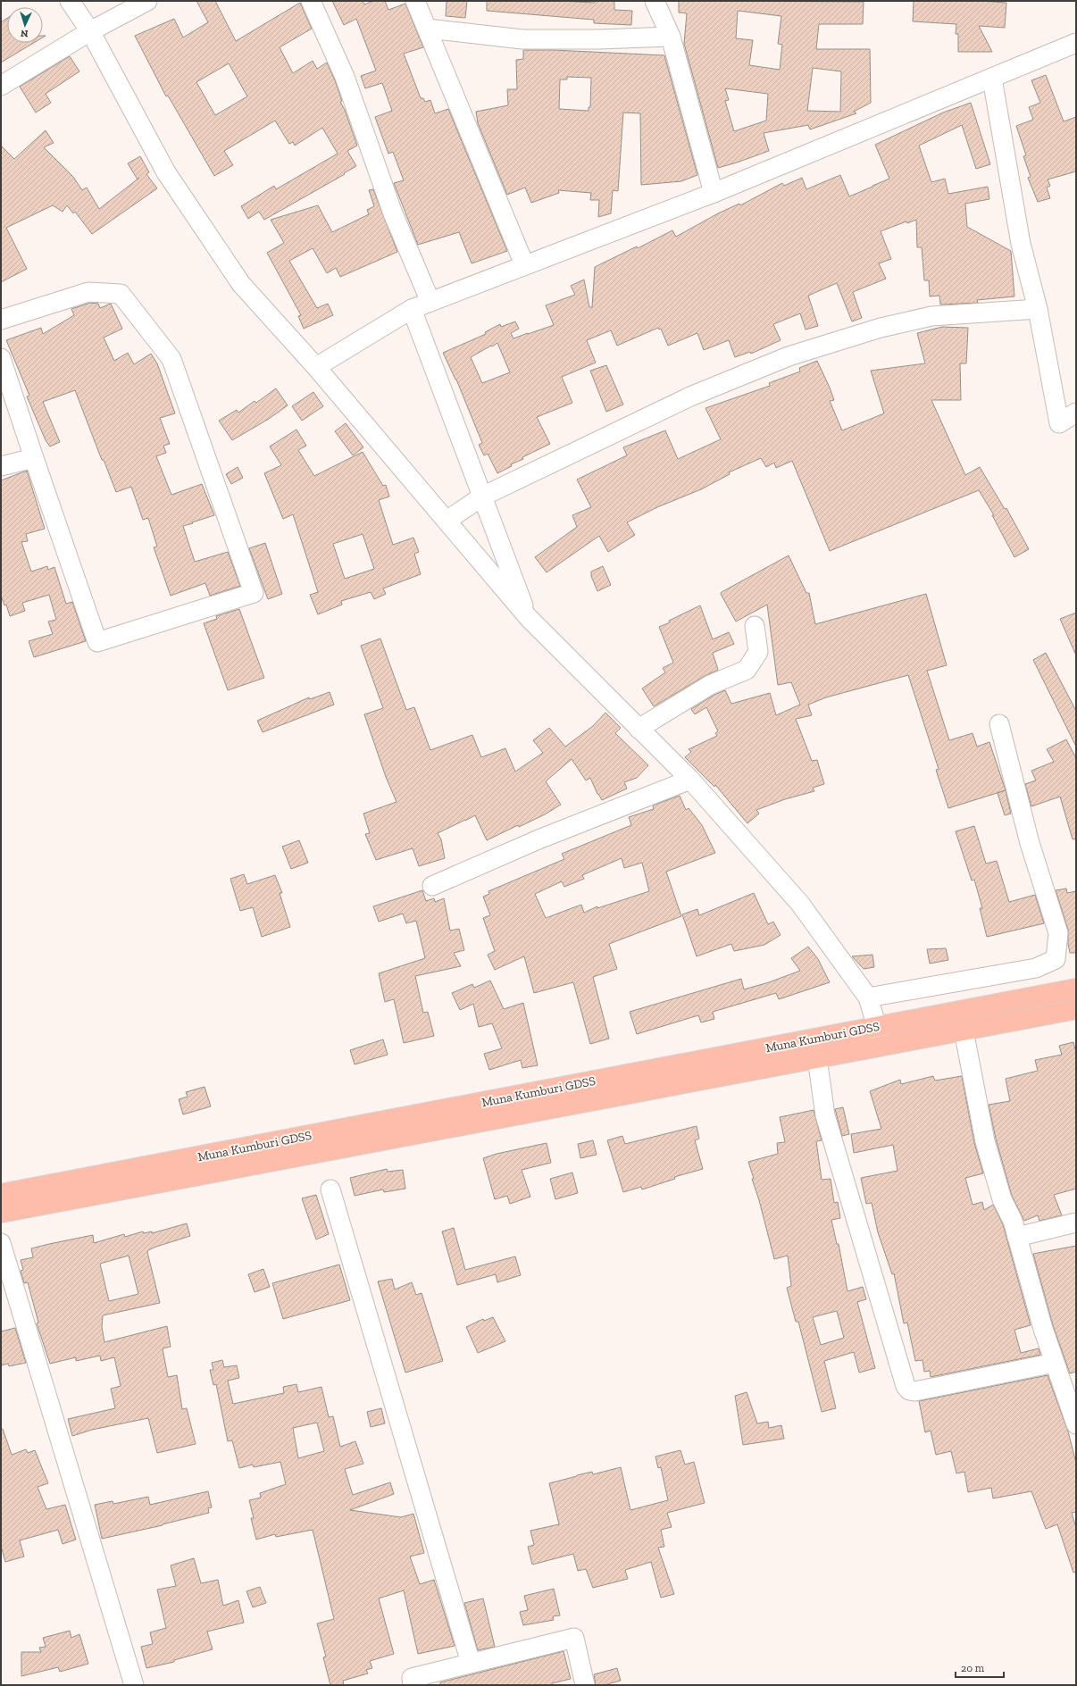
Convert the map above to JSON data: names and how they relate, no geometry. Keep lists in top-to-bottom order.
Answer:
{
  "streets": {
    "highway": ["Muna Kumburi GDSS"]
  },
  "scale_bar": "20 m",
  "north": "bottom"
}
